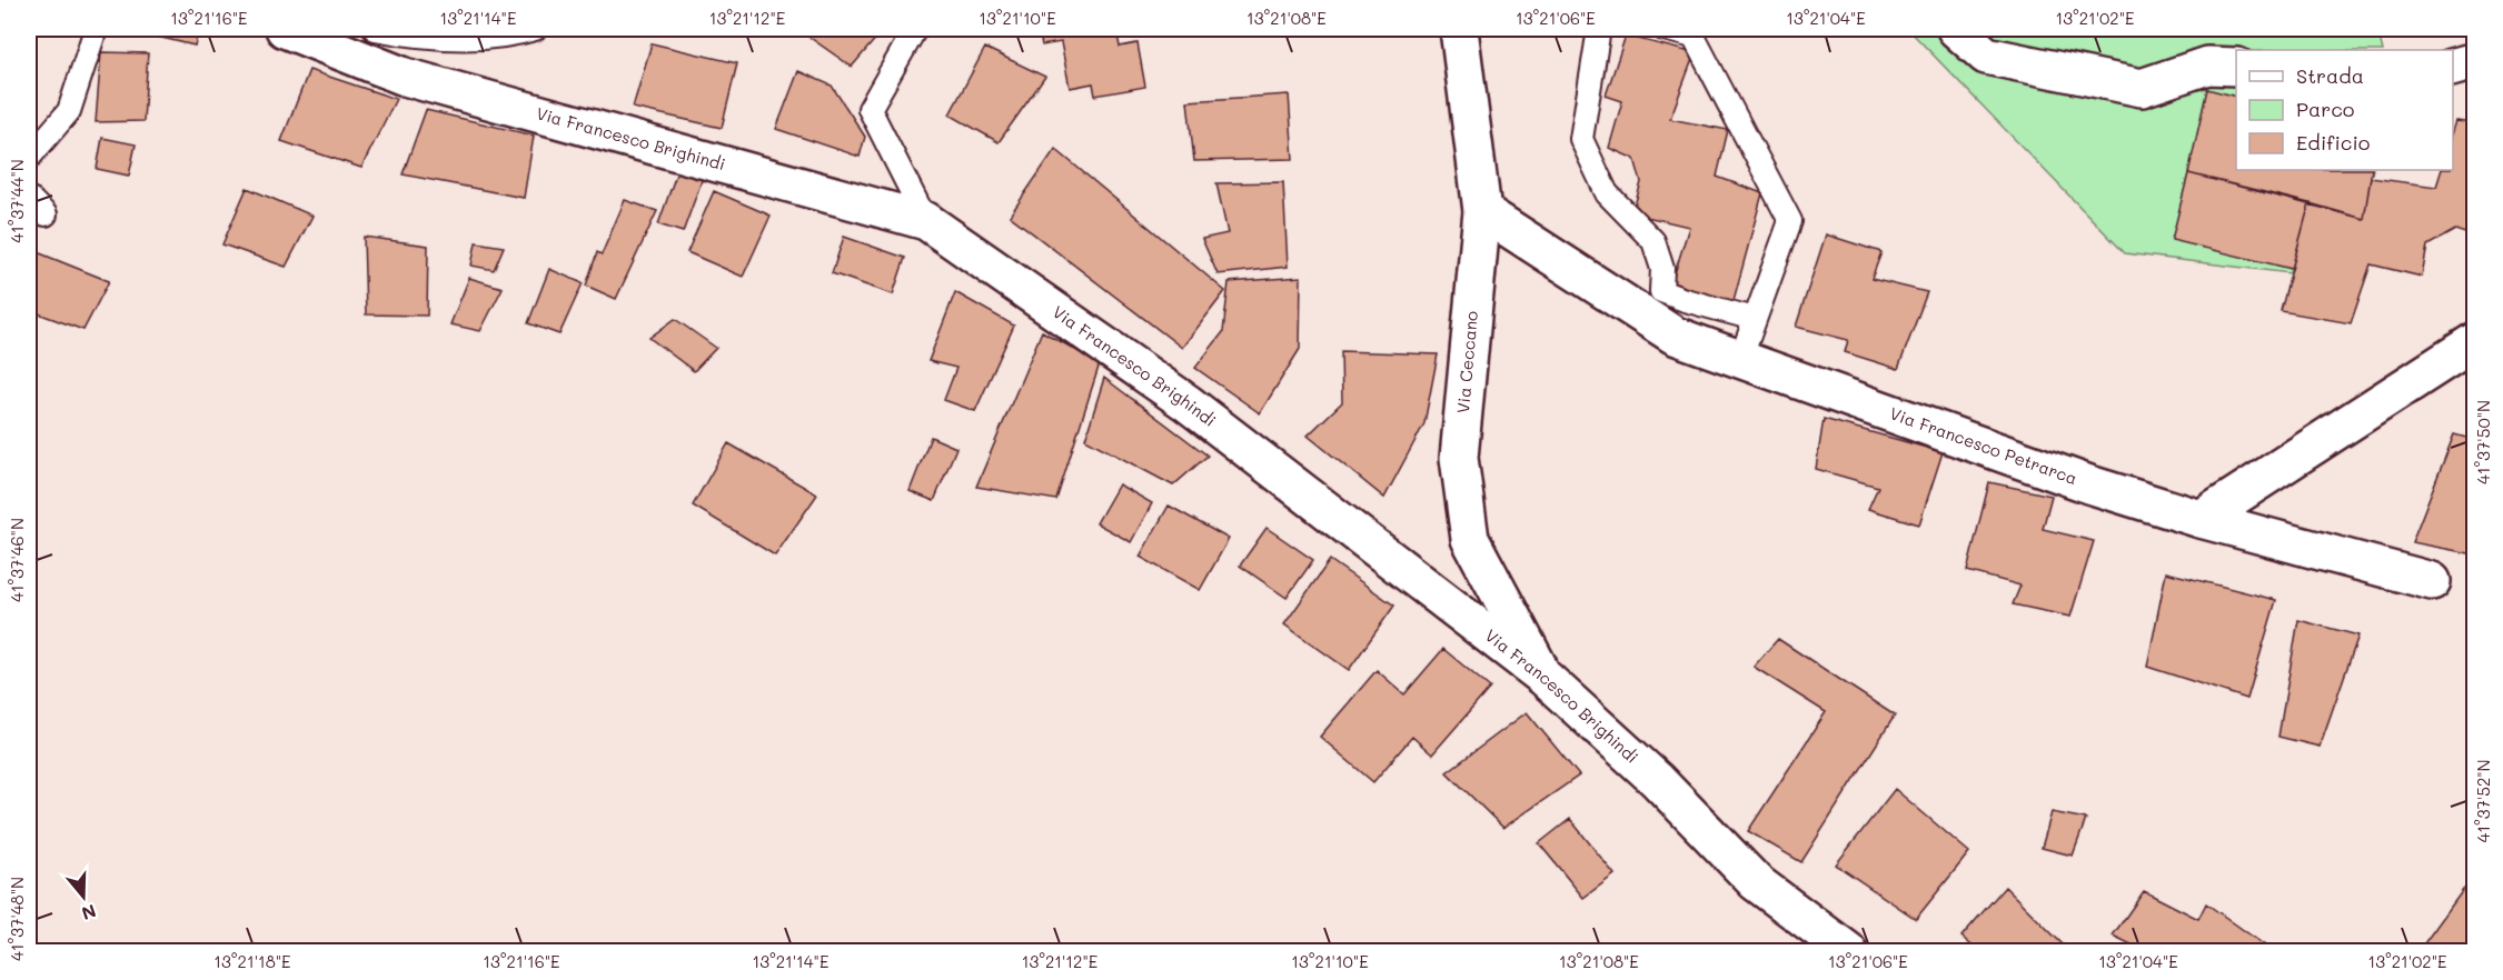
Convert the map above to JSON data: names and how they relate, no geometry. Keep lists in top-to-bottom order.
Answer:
{
  "streets": {
    "street": ["Via Francesco Brighindi", "Via Ceccano", "Via Francesco Petrarca"]
  },
  "crossings": [
    ["Via Francesco Brighindi", "Via Ceccano"],
    ["Via Ceccano", "Via Francesco Petrarca"]
  ],
  "legend": ["Strada", "Parco", "Edificio"],
  "north": "bottom",
  "coordinates": [
    "13°21'16\"E",
    "13°21'14\"E",
    "13°21'12\"E",
    "13°21'10\"E",
    "13°21'08\"E",
    "13°21'06\"E",
    "13°21'04\"E",
    "13°21'02\"E",
    "41°37'44\"N",
    "41°37'50\"N",
    "41°37'46\"N",
    "41°37'52\"N",
    "41°37'48\"N",
    "13°21'18\"E"
  ]
}
